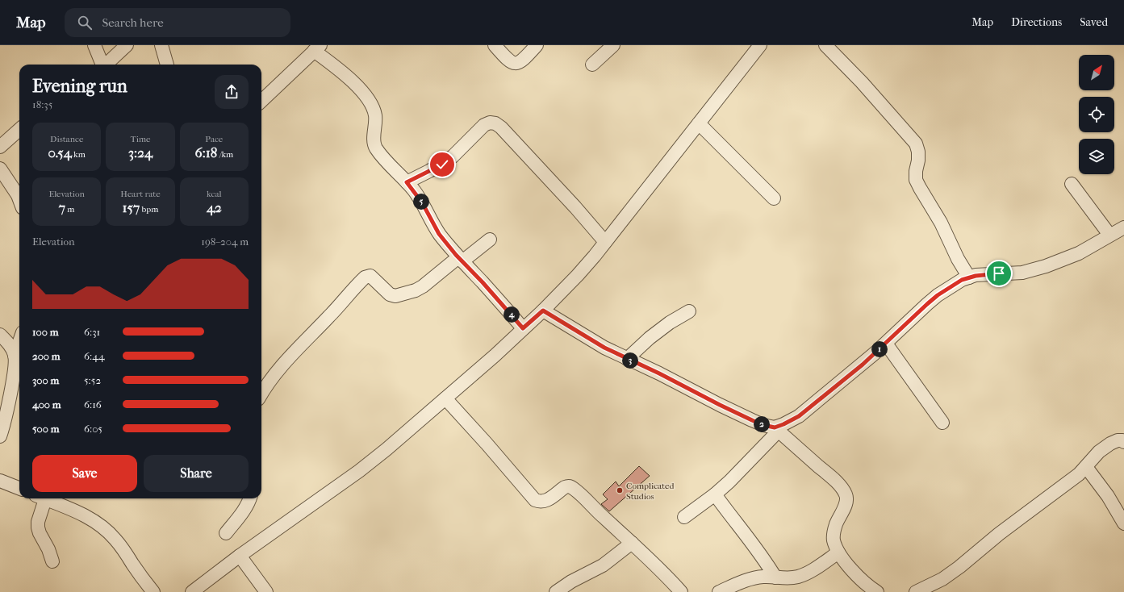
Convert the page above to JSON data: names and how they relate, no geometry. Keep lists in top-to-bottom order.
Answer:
{
  "places": ["Complicated Studios"],
  "north": "top right",
  "page": {
    "header": "Map",
    "search": "Search here",
    "nav": ["Map", "Directions", "Saved"],
    "heading": ["Evening run", "18:35"],
    "stats": [
      ["Distance", "0.54 km"],
      ["Time", "3:24"],
      ["Pace", "6:18 /km"],
      ["Elevation", "7 m"],
      ["Heart rate", "157 bpm"],
      ["kcal", "42"]
    ],
    "pins": [
      "5",
      "4",
      "1",
      "3",
      "2"
    ],
    "chart": ["Elevation", "198–204 m"],
    "list": [
      {
        "name": "100 m",
        "note": "6:31"
      },
      {
        "name": "200 m",
        "note": "6:44"
      },
      {
        "name": "300 m",
        "note": "5:52"
      },
      {
        "name": "400 m",
        "note": "6:16"
      },
      {
        "name": "500 m",
        "note": "6:05"
      }
    ],
    "buttons": ["Save", "Share"]
  }
}
